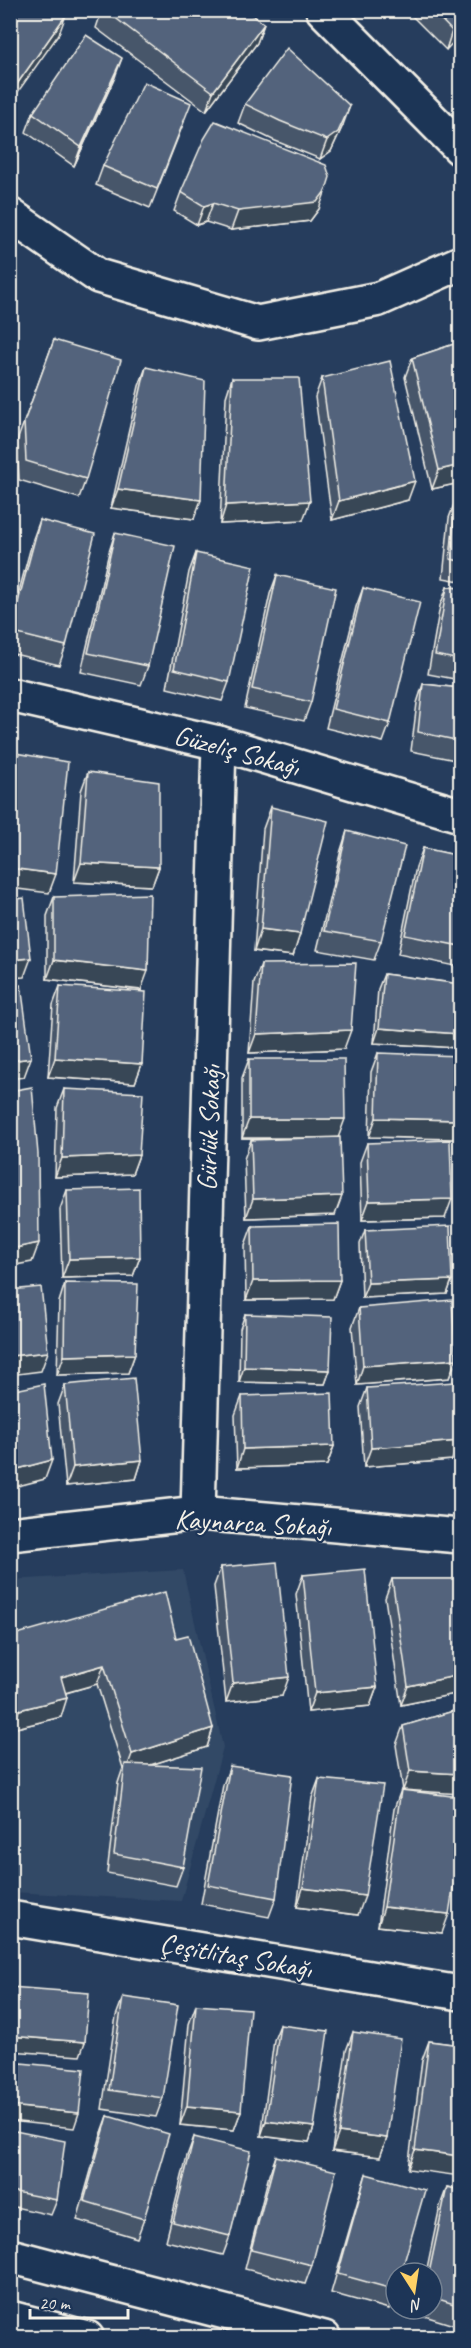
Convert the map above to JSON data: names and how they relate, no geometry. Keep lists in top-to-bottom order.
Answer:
{
  "streets": {
    "street": [
      "Güzeliş Sokağı",
      "Gürlük Sokağı",
      "Kaynarca Sokağı",
      "Çeşitlitaş Sokağı"
    ]
  },
  "crossings": [
    ["Güzeliş Sokağı", "Gürlük Sokağı"],
    ["Gürlük Sokağı", "Kaynarca Sokağı"]
  ],
  "scale_bar": "20 m",
  "north": "bottom"
}
